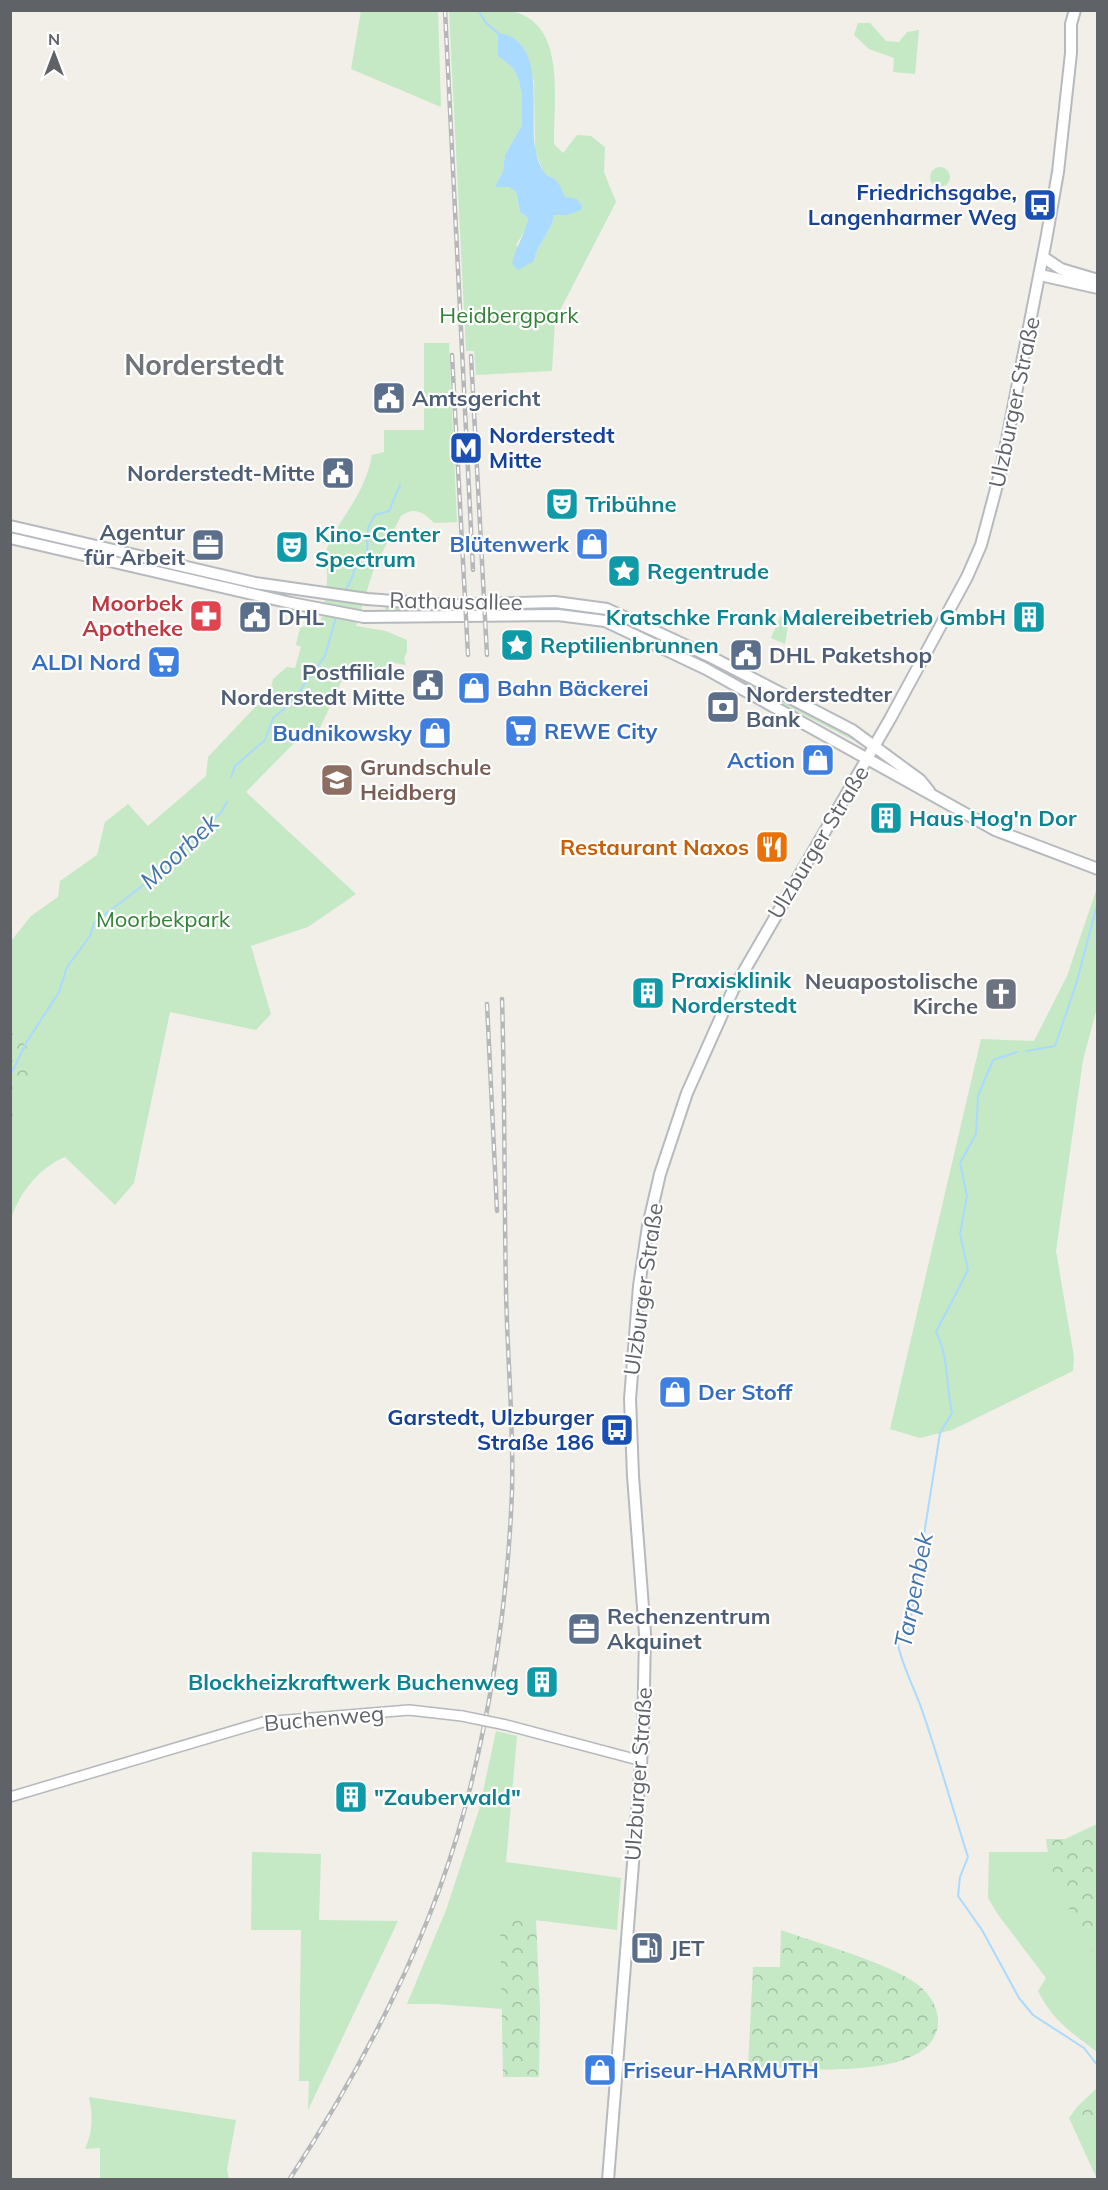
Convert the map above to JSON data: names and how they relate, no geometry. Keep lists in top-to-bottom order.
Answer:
{
  "streets": {
    "main road": ["Ulzburger Straße", "Rathausallee"],
    "street": ["Buchenweg"]
  },
  "crossings": [
    ["Ulzburger Straße", "Rathausallee"],
    ["Ulzburger Straße", "Buchenweg"]
  ],
  "districts": ["Norderstedt"],
  "water": ["Moorbek", "Tarpenbek"],
  "parks": ["Heidbergpark", "Moorbekpark"],
  "places": {
    "bus stop": ["Friedrichsgabe, Langenharmer Weg", "Garstedt, Ulzburger Straße 186"],
    "public building": [
      "Amtsgericht",
      "Norderstedt-Mitte",
      "DHL",
      "DHL Paketshop",
      "Postfiliale Norderstedt Mitte"
    ],
    "metro station": ["Norderstedt Mitte"],
    "theatre": ["Tribühne", "Kino-Center Spectrum"],
    "shop": [
      "Blütenwerk",
      "Bahn Bäckerei",
      "Budnikowsky",
      "Action",
      "Der Stoff",
      "Friseur-HARMUTH"
    ],
    "office": ["Agentur für Arbeit", "Rechenzentrum Akquinet"],
    "place": ["Regentrude", "Reptilienbrunnen"],
    "pharmacy": ["Moorbek Apotheke"],
    "building": [
      "Kratschke Frank Malereibetrieb GmbH",
      "Haus Hog'n Dor",
      "Praxisklinik Norderstedt",
      "Blockheizkraftwerk Buchenweg",
      "\"Zauberwald\""
    ],
    "supermarket": ["ALDI Nord", "REWE City"],
    "bank": ["Norderstedter Bank"],
    "school or university": ["Grundschule Heidberg"],
    "restaurant": ["Restaurant Naxos"],
    "church": ["Neuapostolische Kirche"],
    "fuel station": ["JET"]
  },
  "north": "top"
}
